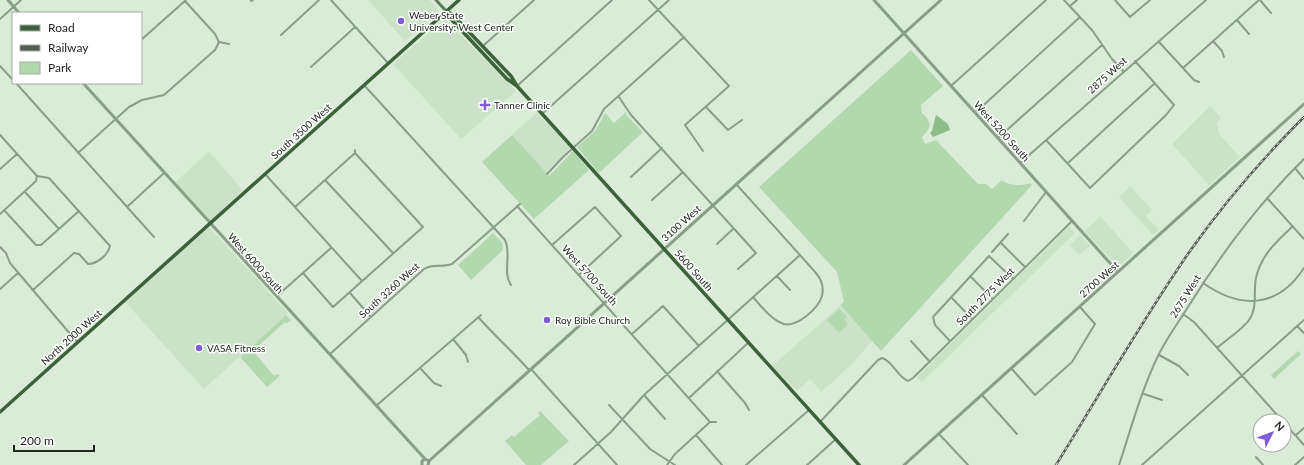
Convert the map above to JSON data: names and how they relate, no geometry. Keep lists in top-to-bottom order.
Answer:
{
  "streets": {
    "main road": ["South 3500 West", "5600 South", "North 2000 West"],
    "street": [
      "2875 West",
      "West 5200 South",
      "3100 West",
      "West 6000 South",
      "West 5700 South",
      "2700 West",
      "South 3260 West",
      "South 2775 West",
      "2675 West"
    ]
  },
  "crossings": [
    ["2875 West", "West 5200 South"],
    ["South 3500 West", "West 6000 South"],
    ["South 3500 West", "5600 South"],
    ["South 3500 West", "North 2000 West"],
    ["West 5200 South", "3100 West"],
    ["West 5200 South", "2700 West"],
    ["West 5200 South", "South 2775 West"],
    ["3100 West", "West 6000 South"],
    ["3100 West", "5600 South"],
    ["3100 West", "West 5700 South"],
    ["West 6000 South", "South 3260 West"],
    ["5600 South", "South 2775 West"],
    ["West 5700 South", "South 3260 West"]
  ],
  "places": {
    "other": ["Weber State University: West Center", "Roy Bible Church", "VASA Fitness"],
    "health": ["Tanner Clinic"]
  },
  "legend": ["Road", "Railway", "Park"],
  "scale_bar": "200 m",
  "north": "top right"
}
